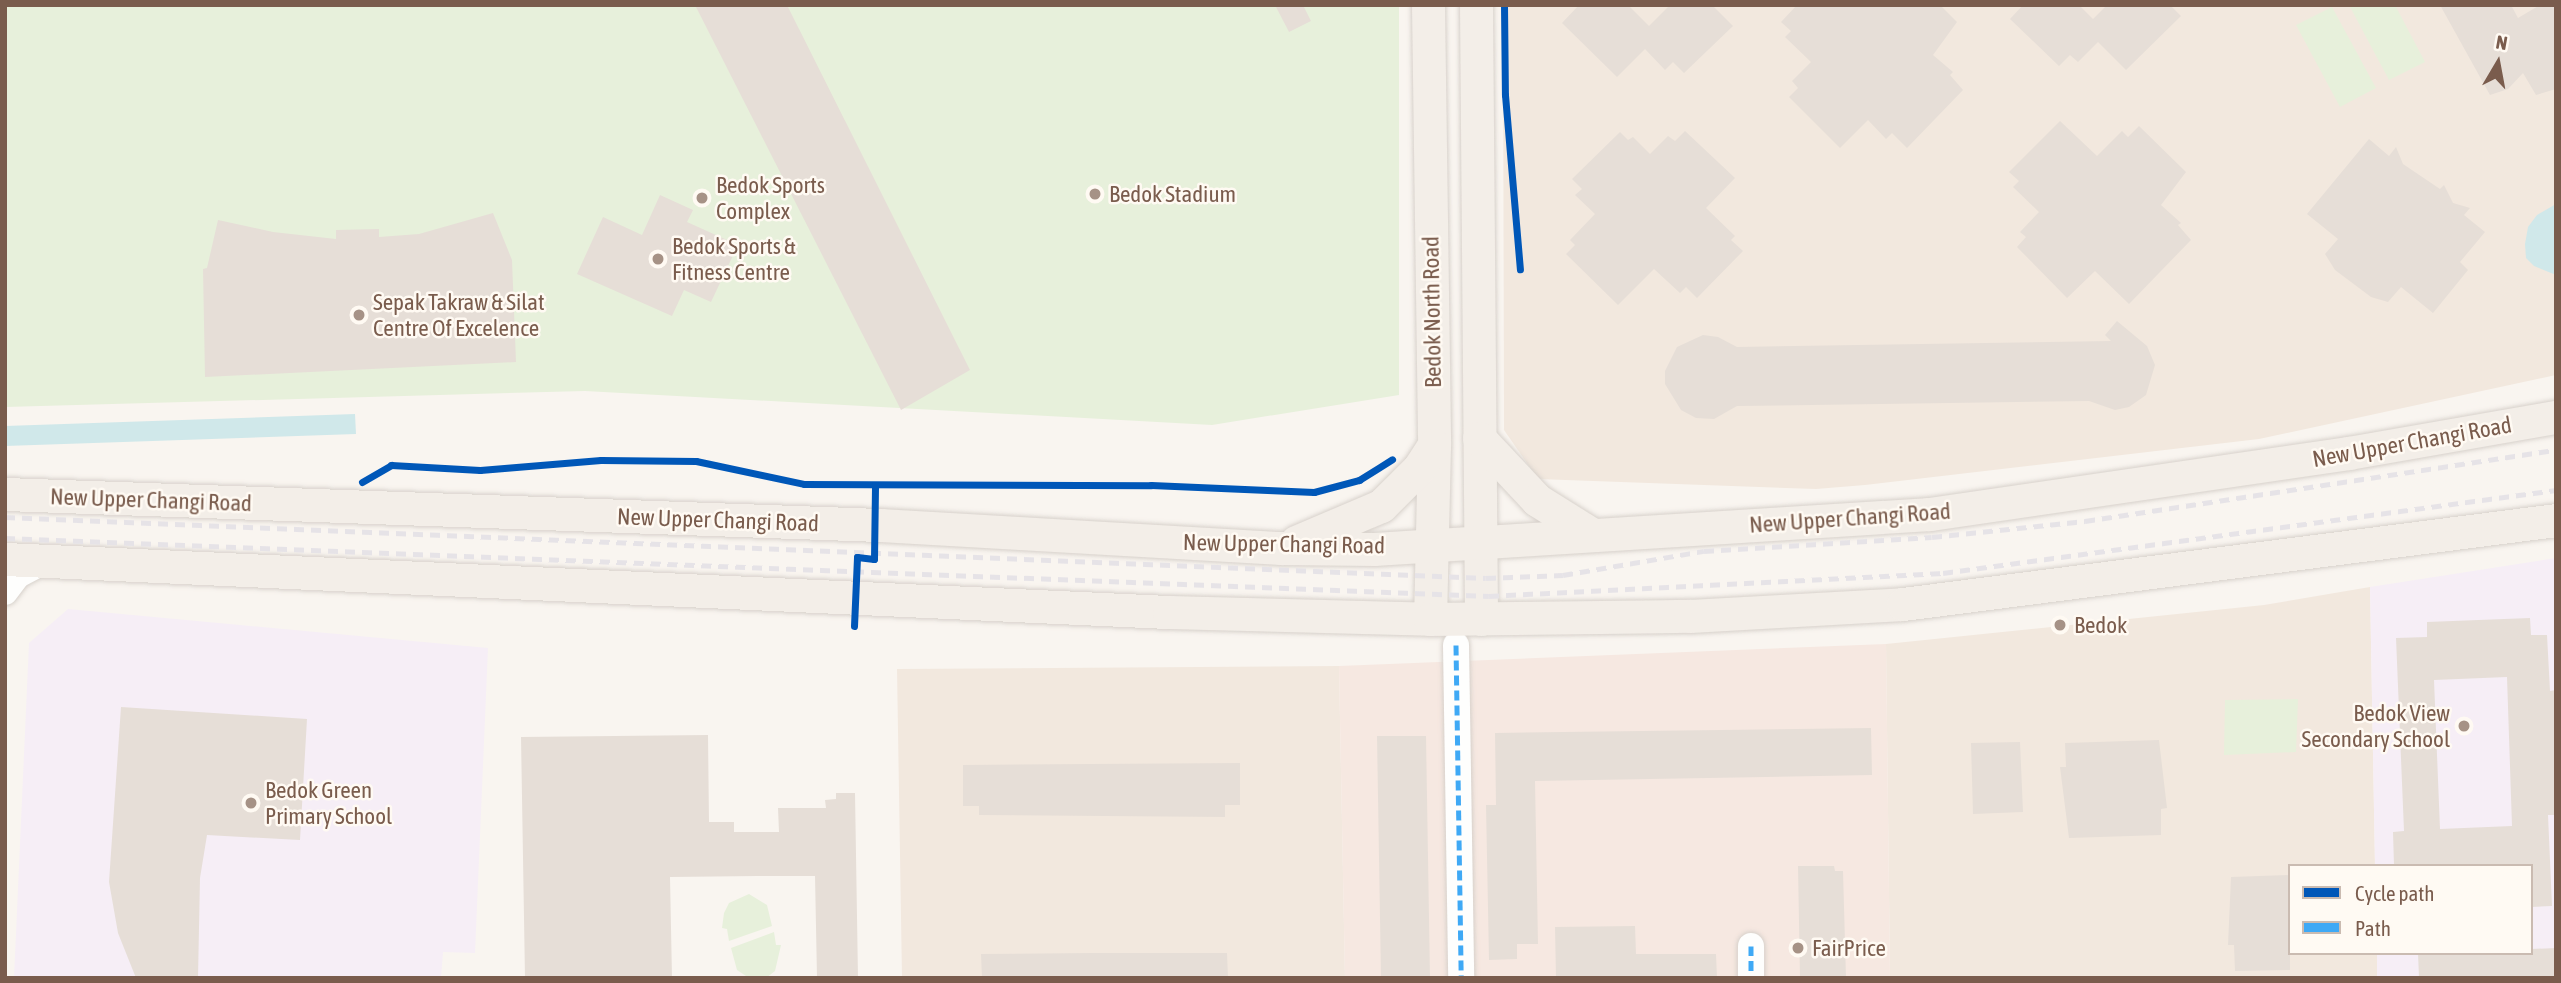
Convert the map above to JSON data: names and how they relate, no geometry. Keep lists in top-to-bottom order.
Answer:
{
  "streets": {
    "main road": ["Bedok North Road", "New Upper Changi Road"]
  },
  "crossings": [
    ["Bedok North Road", "New Upper Changi Road"]
  ],
  "places": [
    "Bedok Stadium",
    "Bedok Sports Complex",
    "Bedok Sports & Fitness Centre",
    "Sepak Takraw & Silat Centre Of Excelence",
    "Bedok",
    "Bedok View Secondary School",
    "Bedok Green Primary School",
    "FairPrice"
  ],
  "legend": ["Cycle path", "Path"],
  "north": "top"
}
